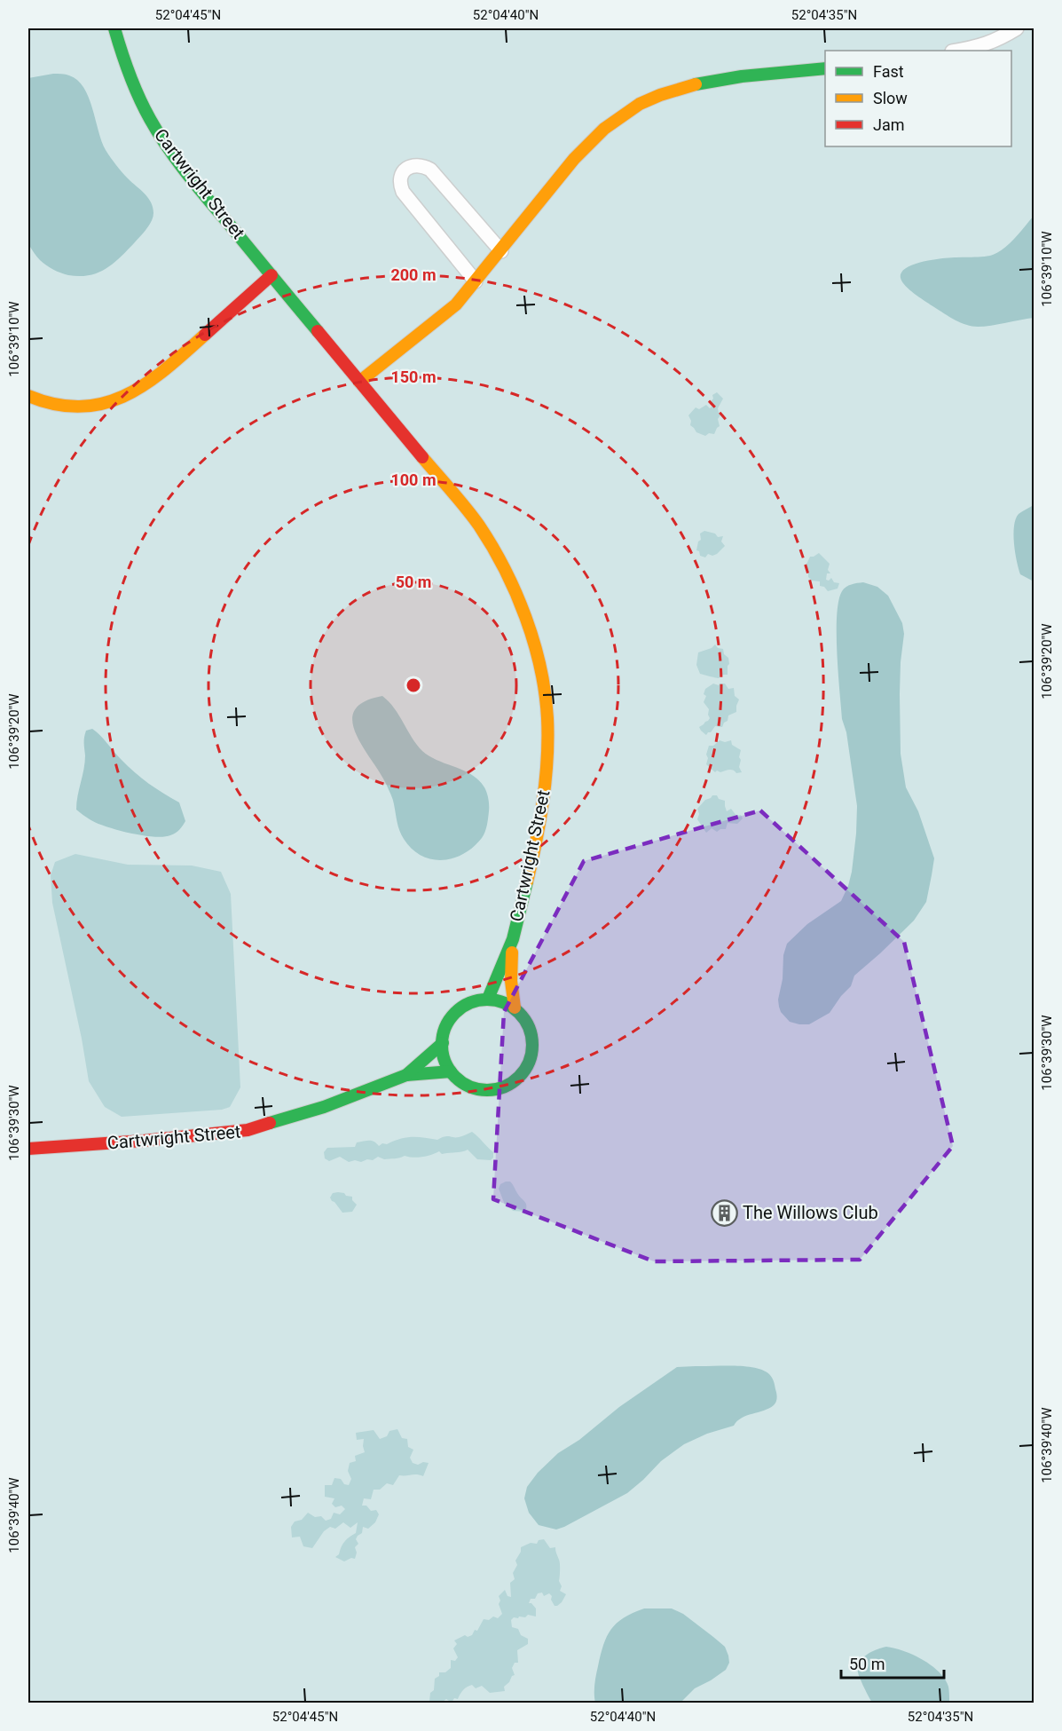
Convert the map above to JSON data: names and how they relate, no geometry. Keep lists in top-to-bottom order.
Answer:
{
  "streets": {
    "street": ["Cartwright Street"]
  },
  "places": {
    "building": ["The Willows Club"]
  },
  "legend": ["Fast", "Slow", "Jam"],
  "scale_bar": "50 m",
  "coordinates": [
    "52°04'45\"N",
    "52°04'40\"N",
    "52°04'35\"N",
    "106°39'10\"W",
    "106°39'20\"W",
    "106°39'30\"W",
    "106°39'40\"W"
  ],
  "rings": [
    "200 m",
    "150 m",
    "100 m",
    "50 m"
  ]
}
